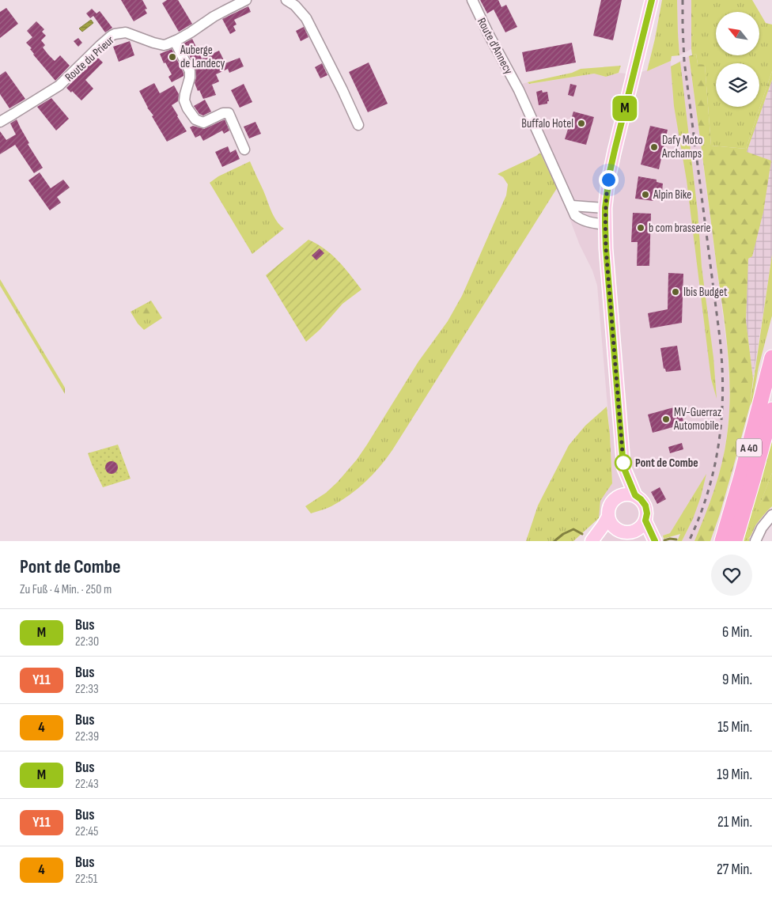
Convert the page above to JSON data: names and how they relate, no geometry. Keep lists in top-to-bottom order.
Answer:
{
  "streets": {
    "highway": ["A 40"],
    "street": ["Route d'Annecy", "Route du Prieur"]
  },
  "places": [
    "Auberge de Landecy",
    "Buffalo Hotel",
    "Dafy Moto Archamps",
    "Alpin Bike",
    "b com brasserie",
    "Ibis Budget",
    "MV-Guerraz Automobile",
    "Pont de Combe"
  ],
  "lines": ["bus line M"],
  "north": "top left",
  "page": {
    "on_map": "M",
    "heading": ["Pont de Combe", "Zu Fuß · 4 Min. · 250 m"],
    "list": [
      {
        "mark": "M",
        "name": "Bus",
        "note": "22:30",
        "value": "6 Min."
      },
      {
        "mark": "Y11",
        "name": "Bus",
        "note": "22:33",
        "value": "9 Min."
      },
      {
        "mark": "4",
        "name": "Bus",
        "note": "22:39",
        "value": "15 Min."
      },
      {
        "mark": "M",
        "name": "Bus",
        "note": "22:43",
        "value": "19 Min."
      },
      {
        "mark": "Y11",
        "name": "Bus",
        "note": "22:45",
        "value": "21 Min."
      },
      {
        "mark": "4",
        "name": "Bus",
        "note": "22:51",
        "value": "27 Min."
      }
    ]
  }
}
